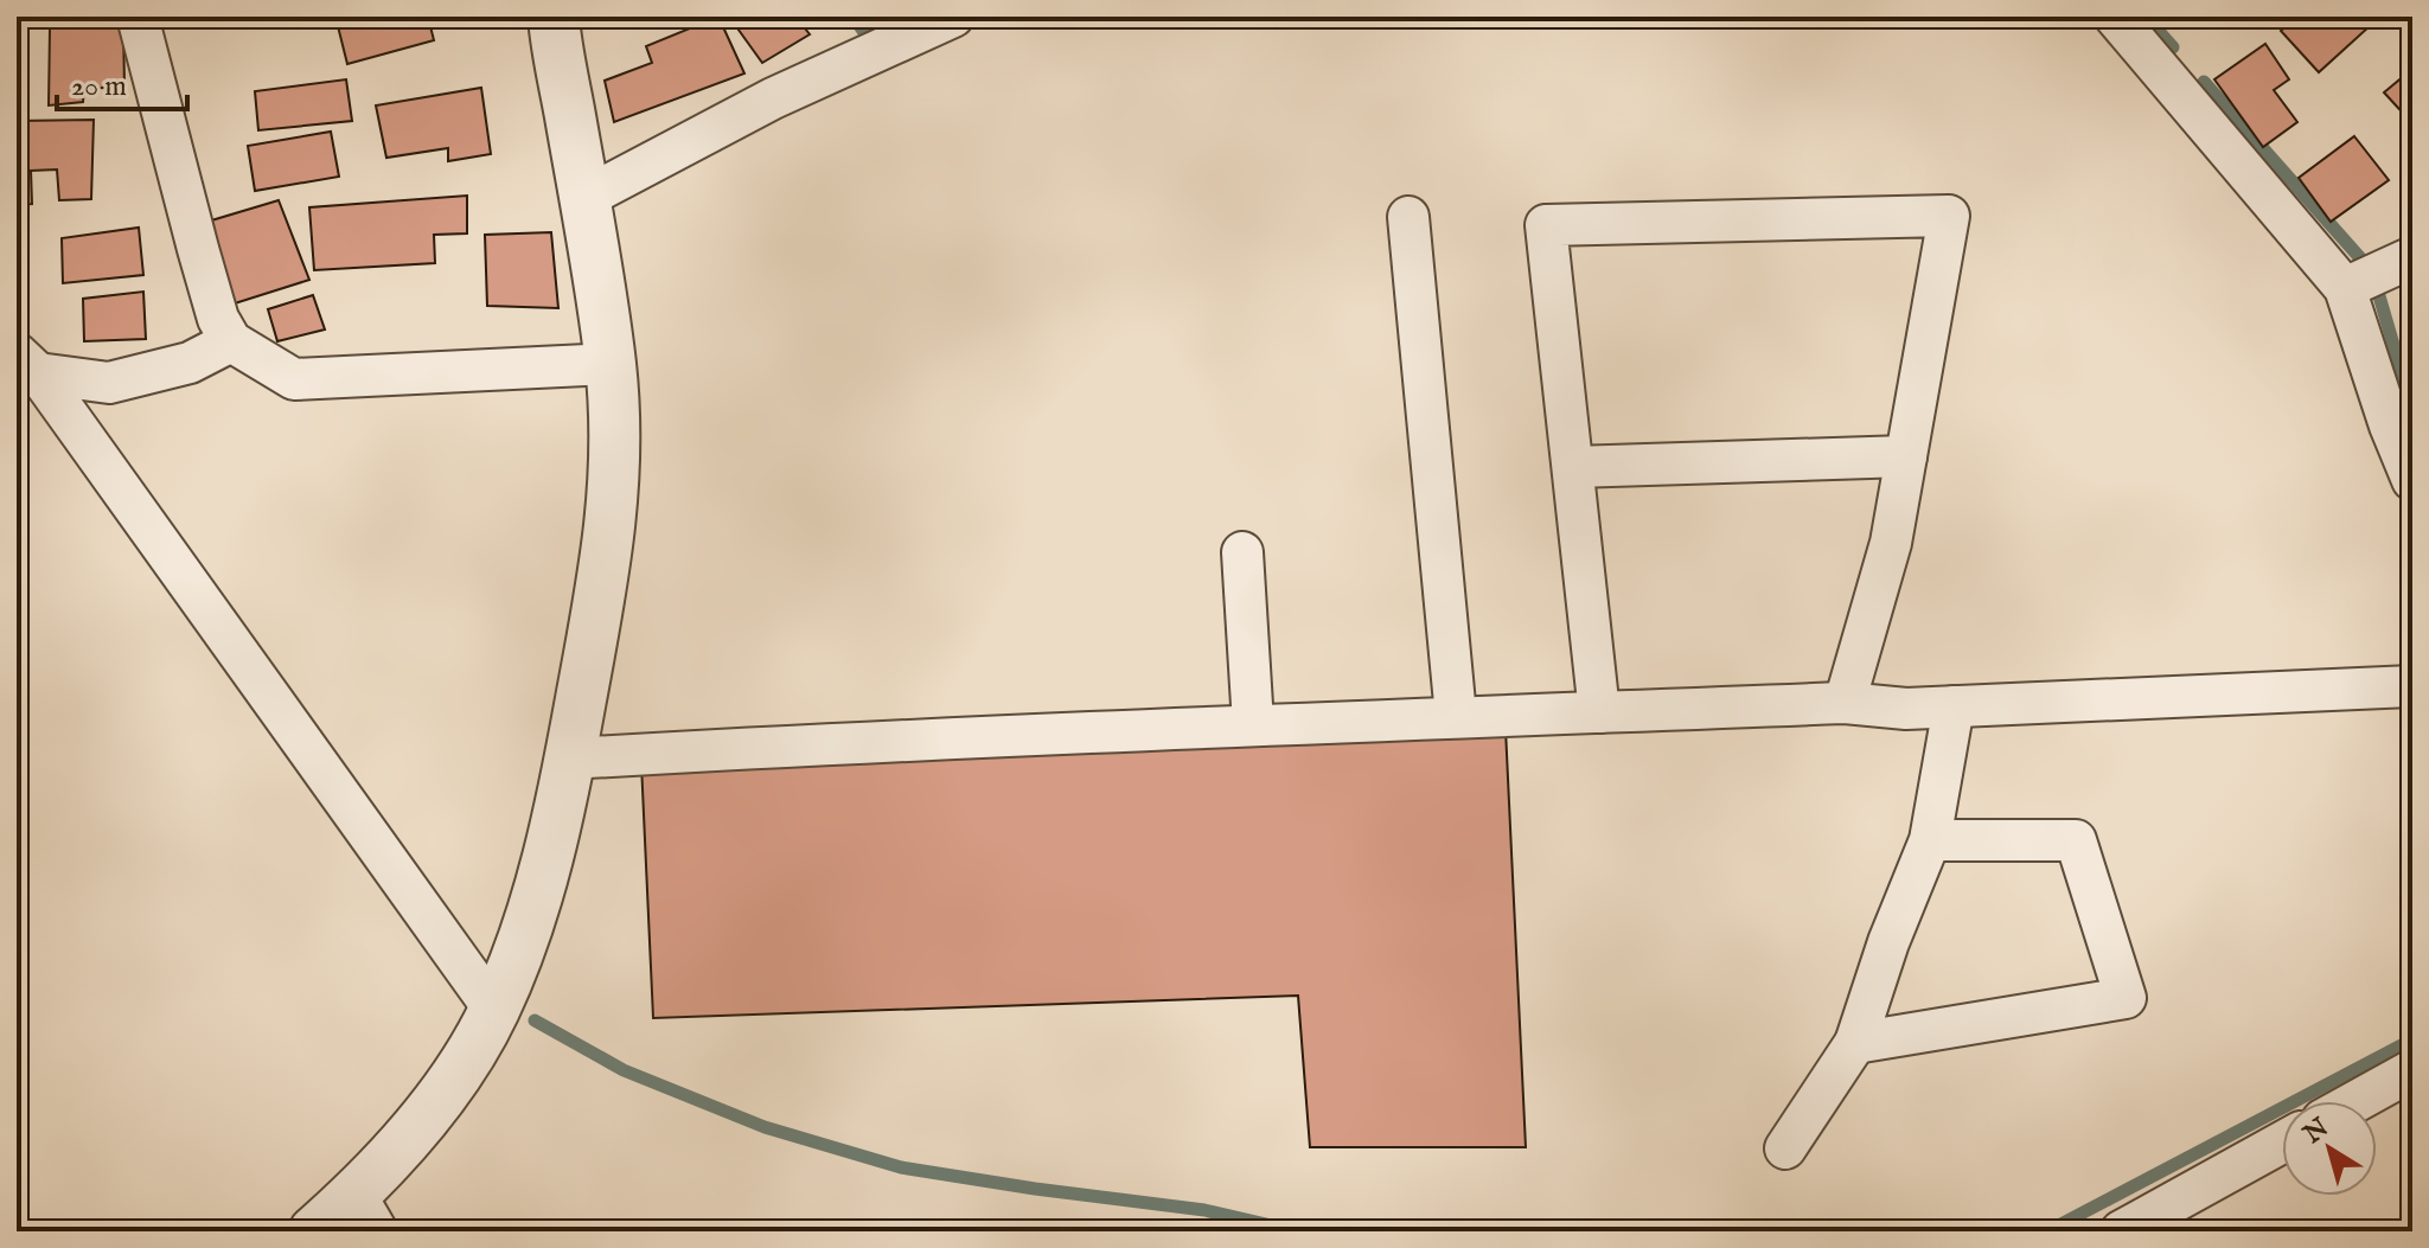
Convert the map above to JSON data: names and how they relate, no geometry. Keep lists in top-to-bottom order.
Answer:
{
  "scale_bar": "20 m",
  "north": "top left"
}
